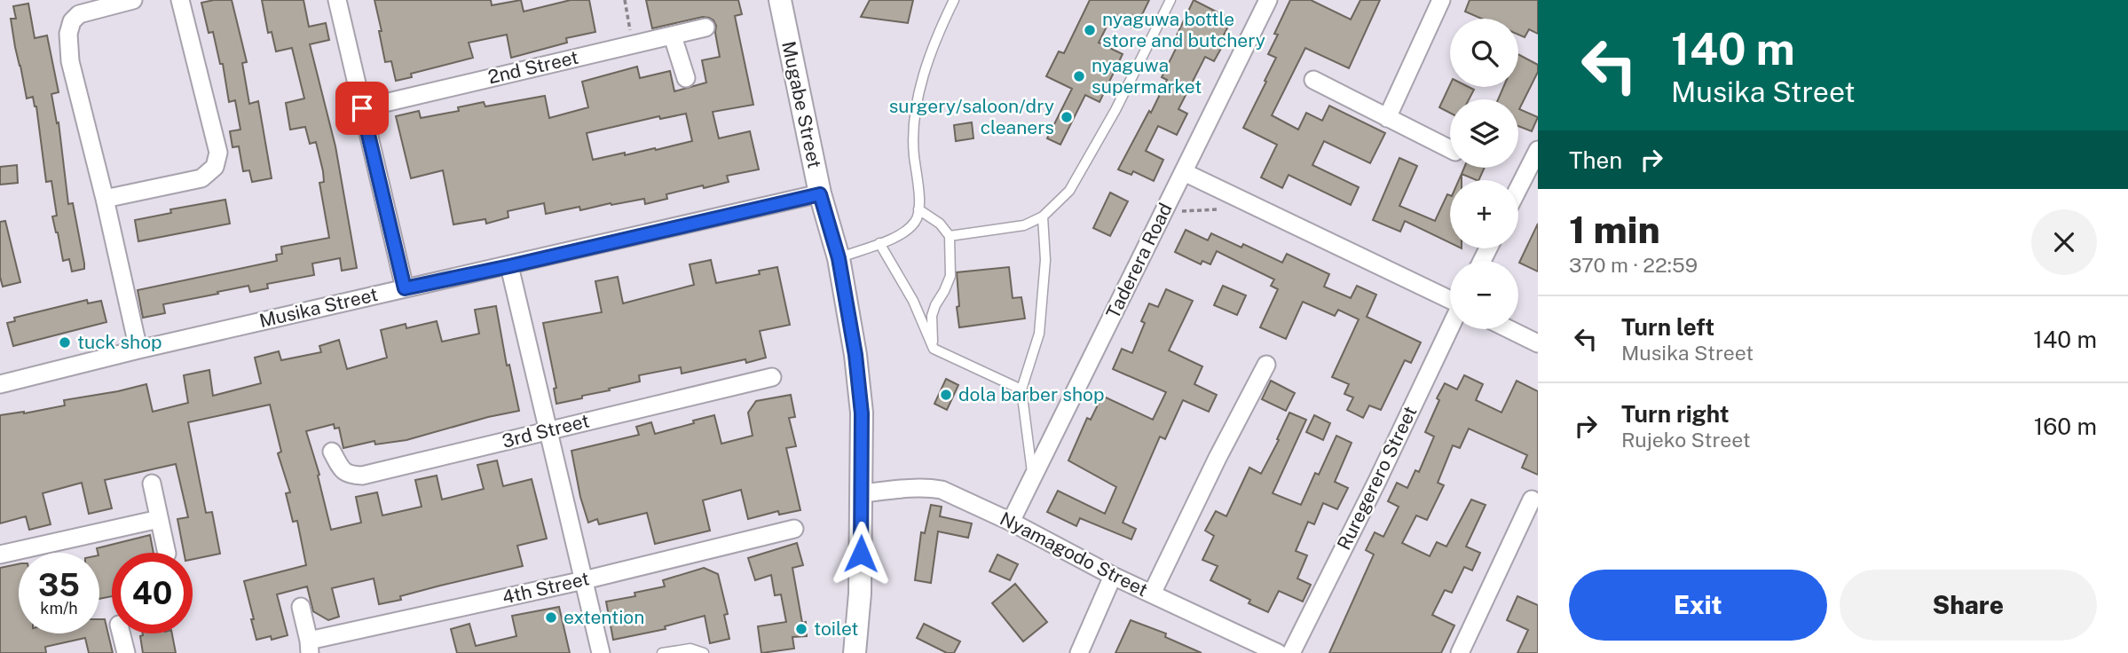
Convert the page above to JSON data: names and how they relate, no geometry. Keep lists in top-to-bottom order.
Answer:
{
  "streets": {
    "street": [
      "2nd Street",
      "Mugabe Street",
      "Taderera Road",
      "Musika Street",
      "3rd Street",
      "Ruregerero Street",
      "Nyamagodo Street",
      "4th Street"
    ]
  },
  "crossings": [
    ["Mugabe Street", "Musika Street"],
    ["Mugabe Street", "Nyamagodo Street"],
    ["Taderera Road", "Nyamagodo Street"]
  ],
  "places": [
    "nyaguwa bottle store and butchery",
    "nyaguwa supermarket",
    "surgery/saloon/dry cleaners",
    "tuck shop",
    "dola barber shop",
    "extention",
    "toilet"
  ],
  "page": {
    "turn": ["140 m", "Musika Street"],
    "map_buttons": ["+", "−"],
    "then": "Then",
    "heading": ["1 min", "370 m · 22:59"],
    "list": [
      {
        "name": "Turn left",
        "note": "Musika Street",
        "value": "140 m"
      },
      {
        "name": "Turn right",
        "note": "Rujeko Street",
        "value": "160 m"
      }
    ],
    "speed": "35 km/h",
    "limit": "40",
    "buttons": ["Exit", "Share"]
  }
}
